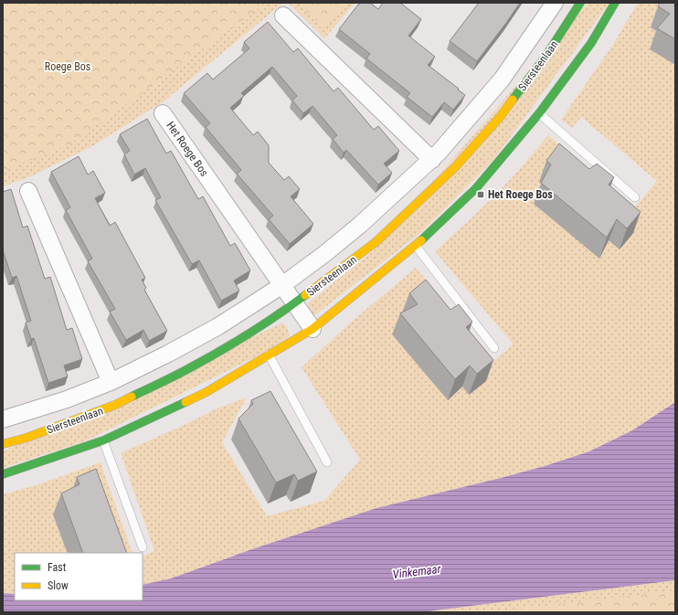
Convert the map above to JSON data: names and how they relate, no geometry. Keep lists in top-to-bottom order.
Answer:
{
  "streets": {
    "main road": ["Siersteenlaan"],
    "street": ["Het Roege Bos"]
  },
  "crossings": [
    ["Siersteenlaan", "Het Roege Bos"]
  ],
  "water": ["Vinkemaar"],
  "parks": ["Roege Bos"],
  "places": {
    "transit": ["Het Roege Bos"]
  },
  "legend": ["Fast", "Slow"]
}
